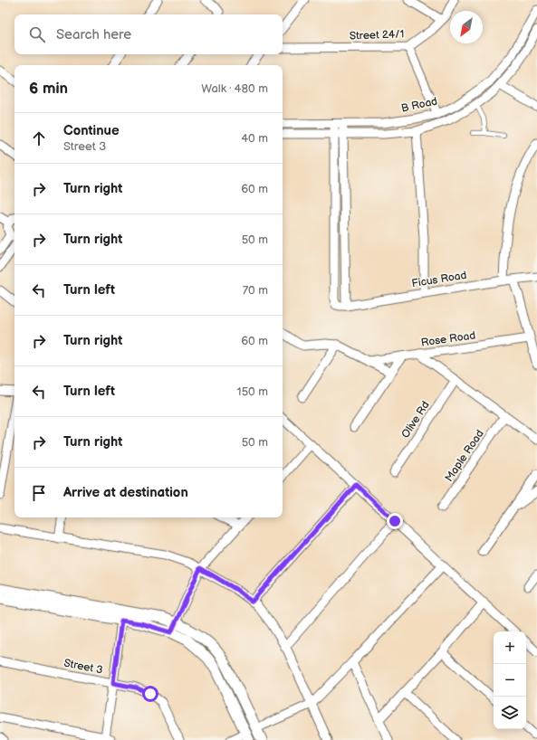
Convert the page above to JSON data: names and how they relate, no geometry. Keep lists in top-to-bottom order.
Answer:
{
  "streets": {
    "street": [
      "Street 24/1",
      "B Road",
      "Ficus Road",
      "Rose Road",
      "Olive Rd",
      "Maple Road",
      "Street 3"
    ]
  },
  "north": "bottom left",
  "page": {
    "search": "Search here",
    "heading": ["6 min", "Walk · 480 m"],
    "list": [
      ["Continue", "Street 3", "40 m"],
      ["Turn right", "60 m"],
      ["Turn right", "50 m"],
      ["Turn left", "70 m"],
      ["Turn right", "60 m"],
      ["Turn left", "150 m"],
      ["Turn right", "50 m"],
      "Arrive at destination"
    ],
    "map_buttons": ["+", "−"]
  }
}
